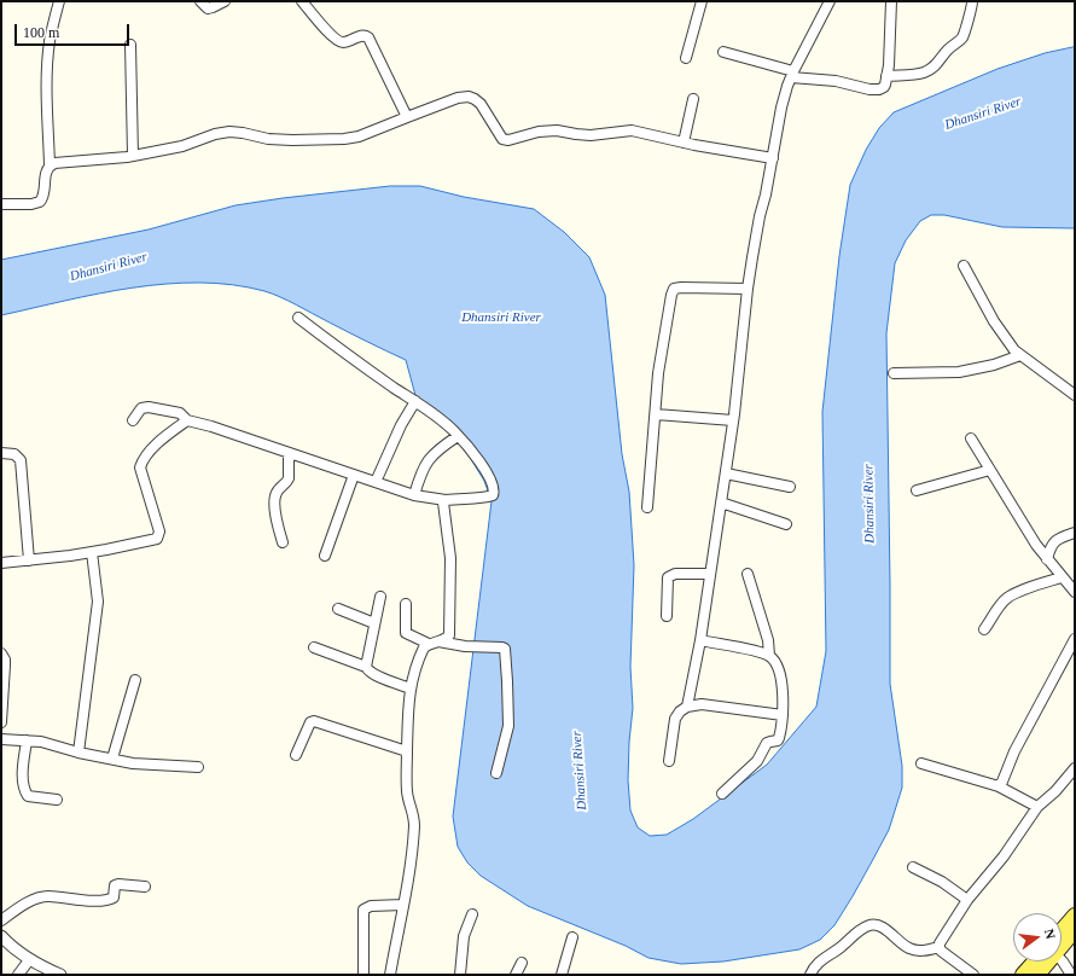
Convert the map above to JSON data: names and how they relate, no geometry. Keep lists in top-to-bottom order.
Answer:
{
  "water": ["Dhansiri River"],
  "scale_bar": "100 m",
  "north": "right"
}
